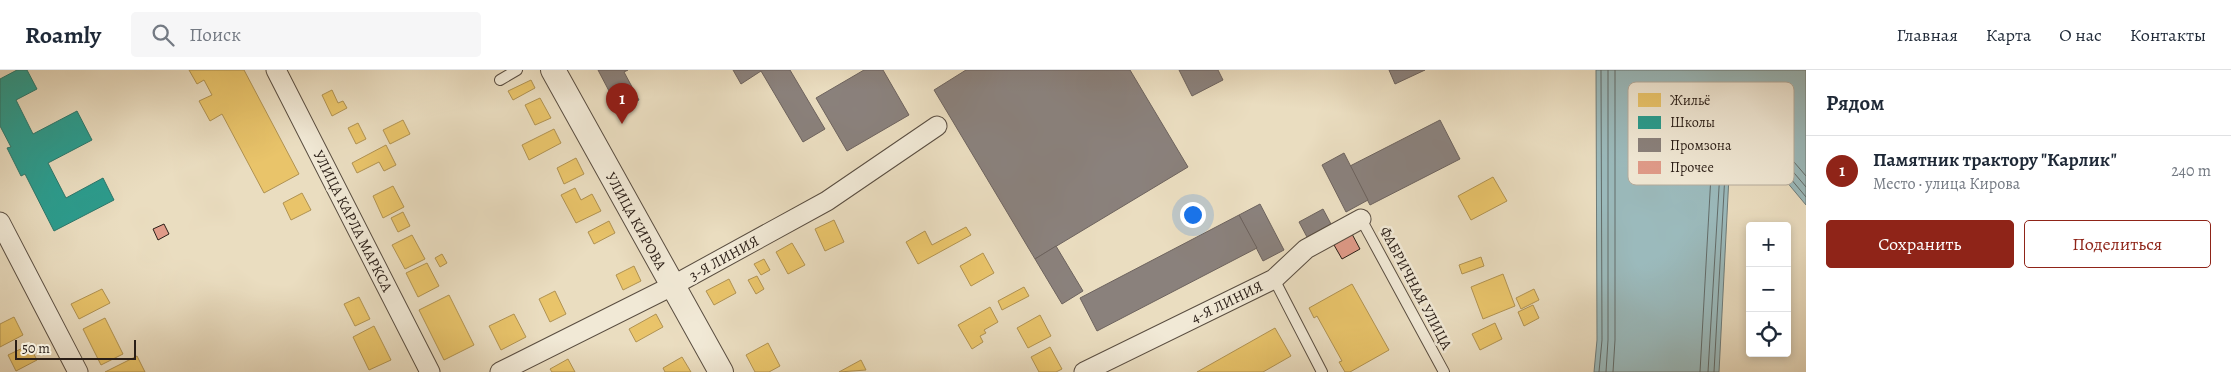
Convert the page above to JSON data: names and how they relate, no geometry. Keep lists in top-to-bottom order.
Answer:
{
  "streets": {
    "street": [
      "УЛИЦА КАРЛА МАРКСА",
      "УЛИЦА КИРОВА",
      "3-Я ЛИНИЯ",
      "4-Я ЛИНИЯ"
    ],
    "lane": ["ФАБРИЧНАЯ УЛИЦА"]
  },
  "crossings": [
    ["УЛИЦА КИРОВА", "3-Я ЛИНИЯ"],
    ["ФАБРИЧНАЯ УЛИЦА", "4-Я ЛИНИЯ"]
  ],
  "legend": [
    "Жильё",
    "Школы",
    "Промзона",
    "Прочее"
  ],
  "scale_bar": "50 m",
  "page": {
    "header": "Roamly",
    "search": "Поиск",
    "nav": [
      "Главная",
      "Карта",
      "О нас",
      "Контакты"
    ],
    "heading": "Рядом",
    "pins": "1",
    "list": [
      {
        "mark": "1",
        "name": "Памятник трактору \"Карлик\"",
        "note": "Место · улица Кирова",
        "value": "240 m"
      }
    ],
    "buttons": ["Сохранить", "Поделиться"],
    "map_buttons": ["+", "−"],
    "scale": "50 m"
  }
}
